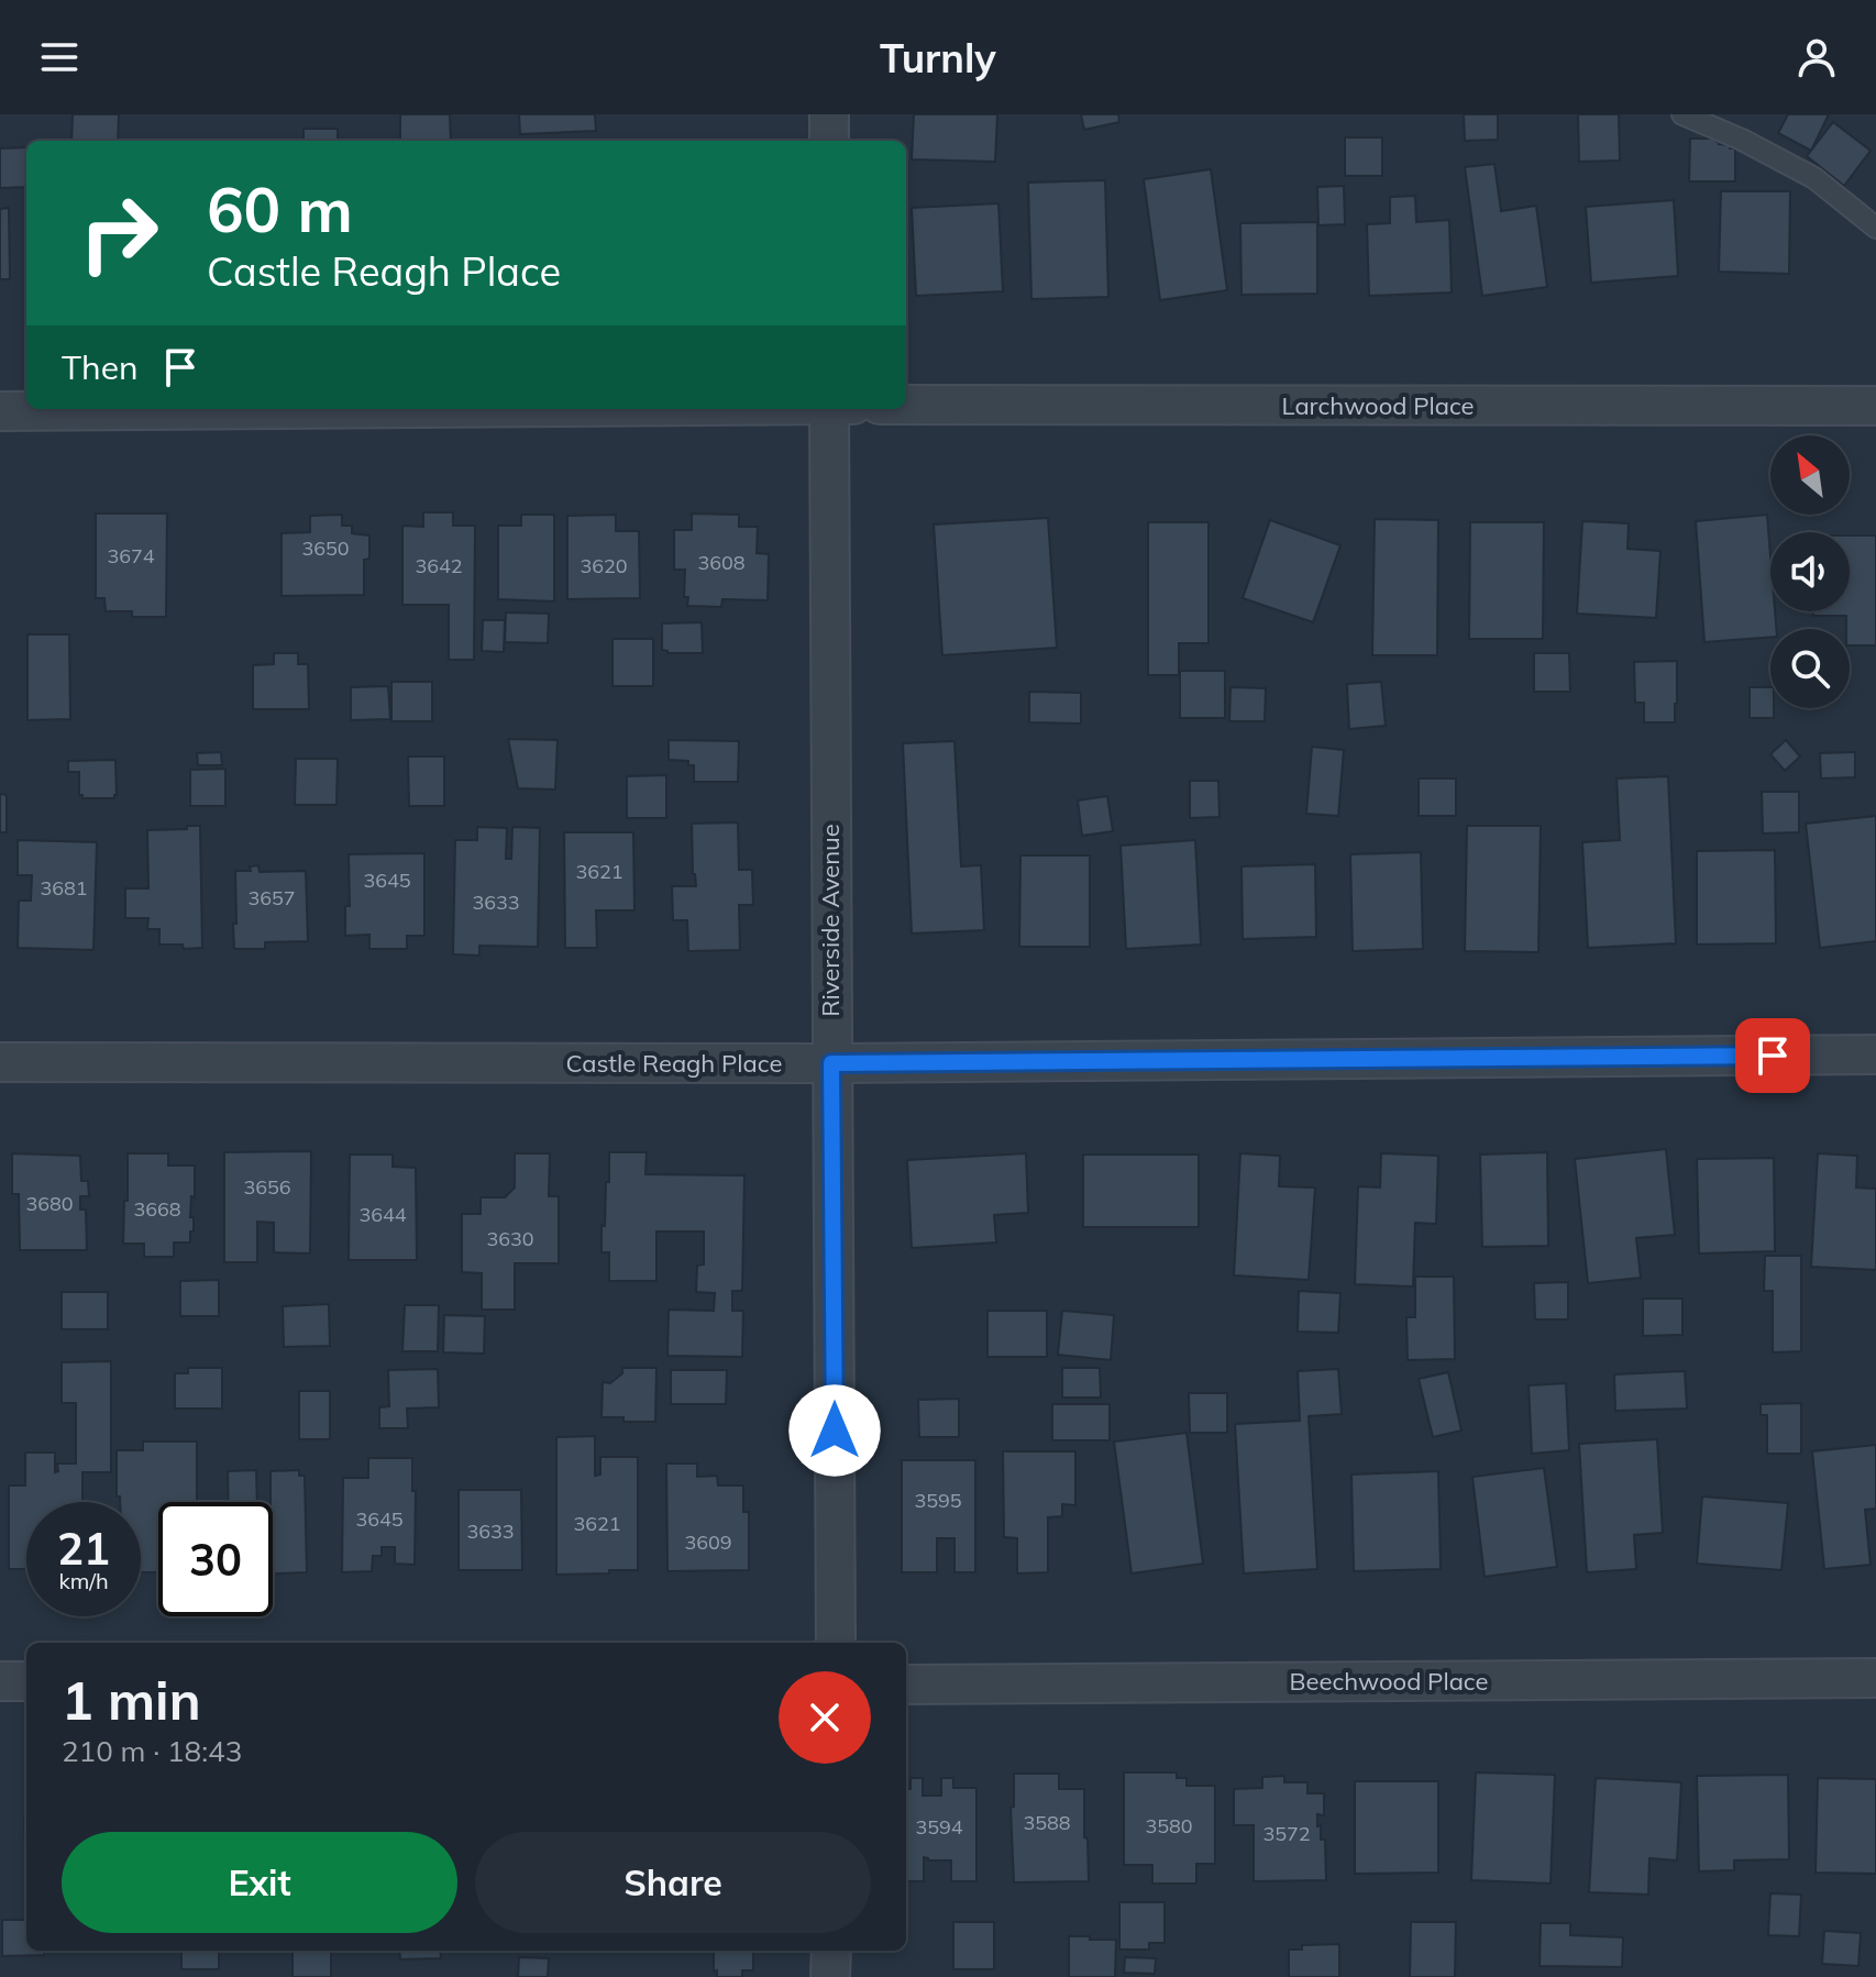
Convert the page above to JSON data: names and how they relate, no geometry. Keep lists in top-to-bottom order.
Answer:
{
  "streets": {
    "street": [
      "Larchwood Place",
      "Riverside Avenue",
      "Castle Reagh Place",
      "Beechwood Place"
    ]
  },
  "crossings": [
    ["Riverside Avenue", "Castle Reagh Place"]
  ],
  "house_numbers": [
    "3650",
    "3674",
    "3608",
    "3642",
    "3620",
    "3621",
    "3645",
    "3681",
    "3657",
    "3633",
    "3656",
    "3680",
    "3668",
    "3644",
    "3630",
    "3595",
    "3645",
    "3621",
    "3633",
    "3609",
    "3588",
    "3580",
    "3594",
    "3572"
  ],
  "north": "top left",
  "page": {
    "header": "Turnly",
    "turn": ["60 m", "Castle Reagh Place"],
    "then": "Then",
    "speed": "21 km/h",
    "limit": "30",
    "heading": ["1 min", "210 m · 18:43"],
    "buttons": ["Exit", "Share"]
  }
}
